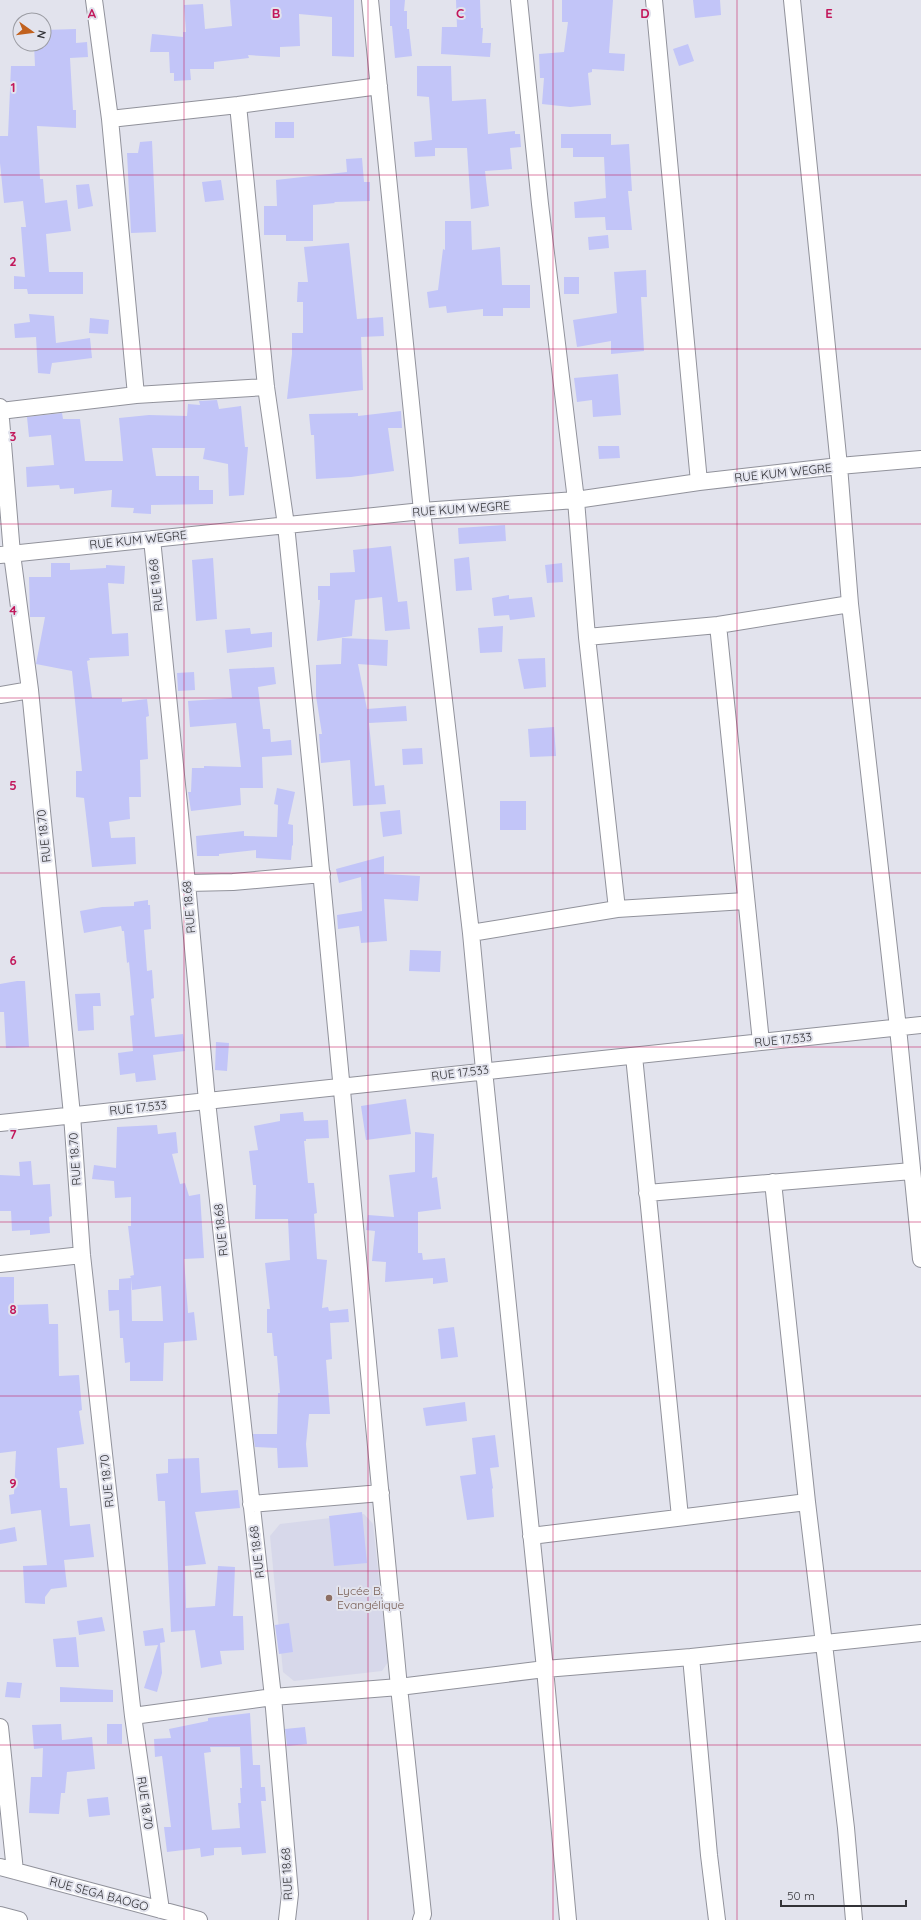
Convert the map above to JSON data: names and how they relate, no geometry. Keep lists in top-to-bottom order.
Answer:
{
  "streets": {
    "street": [
      "RUE KUM WEGRE",
      "RUE 18.68",
      "RUE 18.70",
      "RUE 17.533",
      "RUE SEGA BAOGO"
    ]
  },
  "crossings": [
    ["RUE KUM WEGRE", "RUE 18.68"],
    ["RUE KUM WEGRE", "RUE 18.70"],
    ["RUE 18.68", "RUE 17.533"],
    ["RUE 18.70", "RUE 17.533"],
    ["RUE 18.70", "RUE SEGA BAOGO"]
  ],
  "places": ["Lycée B. Evangélique"],
  "scale_bar": "50 m",
  "north": "right",
  "grid": {
    "columns": [
      "A",
      "B",
      "C",
      "D",
      "E"
    ],
    "rows": [
      "1",
      "2",
      "3",
      "4",
      "5",
      "6",
      "7",
      "8",
      "9"
    ]
  }
}
